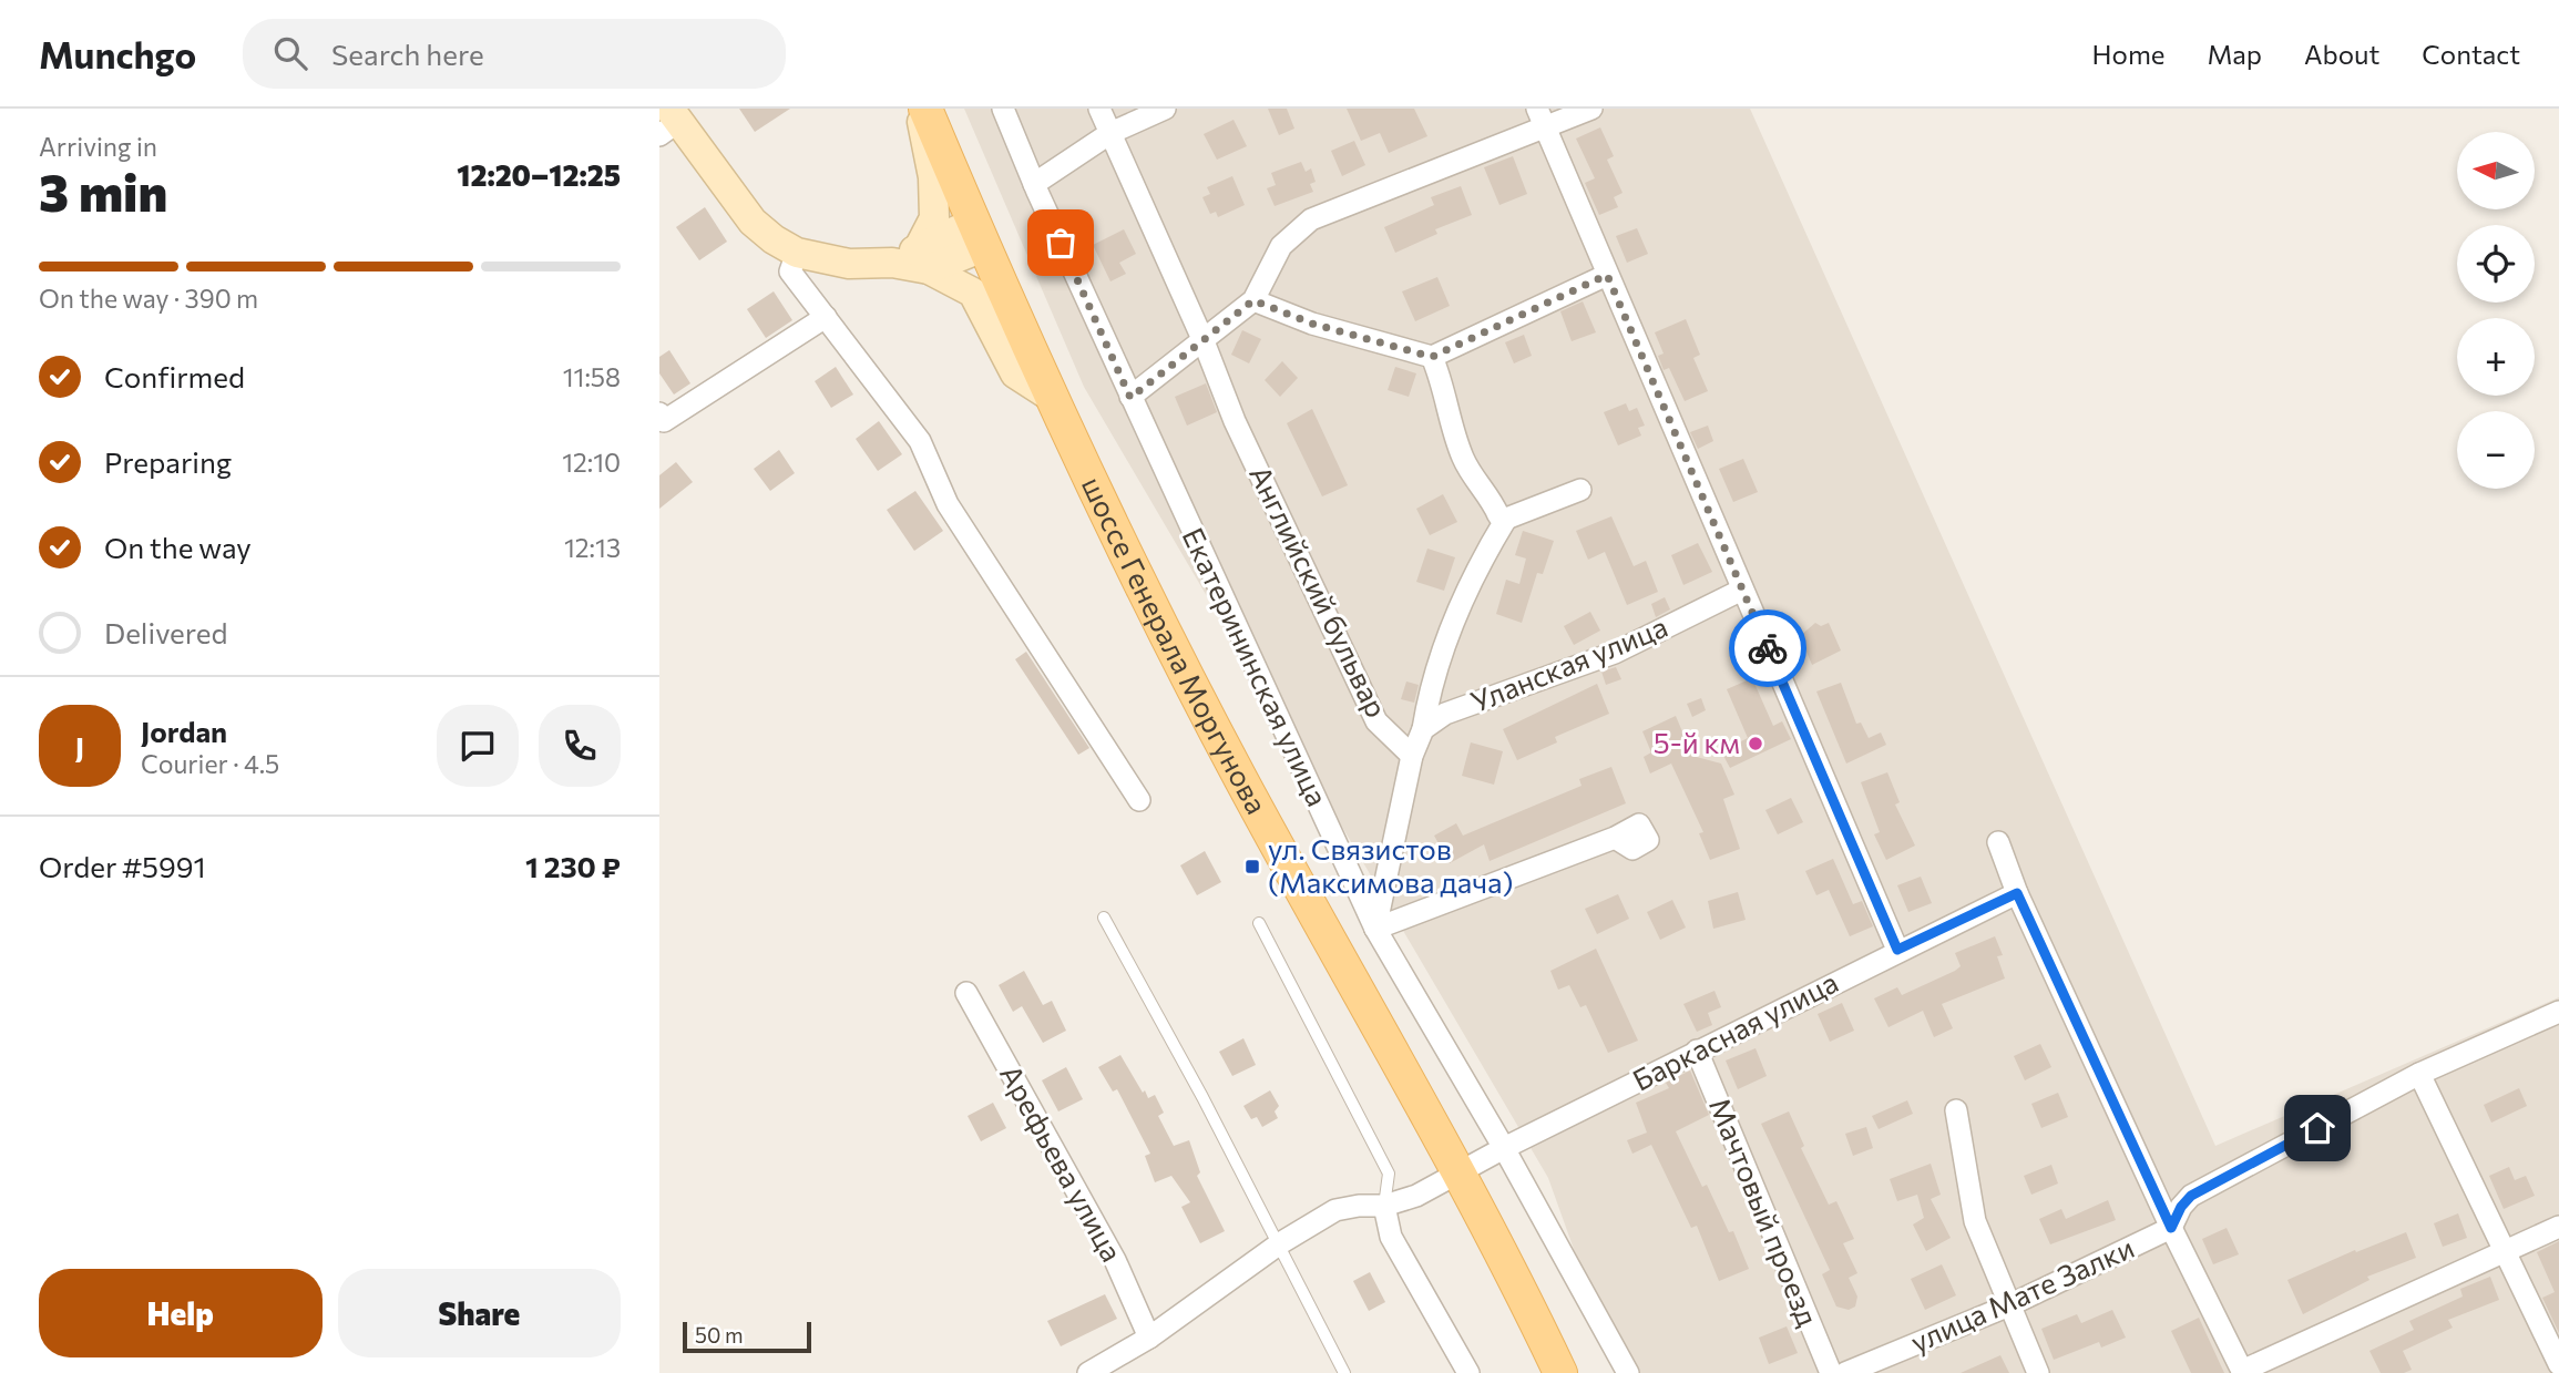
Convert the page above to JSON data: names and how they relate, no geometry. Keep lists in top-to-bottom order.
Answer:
{
  "streets": {
    "main road": ["шоссе Генерала Моргунова"],
    "street": [
      "Английский бульвар",
      "Уланская улица",
      "Екатерининская улица",
      "Баркасная улица",
      "Арефьева улица",
      "Мачтовый проезд",
      "улица Мате Залки"
    ]
  },
  "crossings": [
    ["шоссе Генерала Моргунова", "Баркасная улица"],
    ["Екатерининская улица", "Баркасная улица"],
    ["Баркасная улица", "Арефьева улица"],
    ["Баркасная улица", "Мачтовый проезд"]
  ],
  "places": {
    "other": ["5-й км"],
    "transit": ["ул. Связистов (Максимова дача)"]
  },
  "scale_bar": "50 m",
  "north": "left",
  "page": {
    "header": "Munchgo",
    "search": "Search here",
    "nav": [
      "Home",
      "Map",
      "About",
      "Contact"
    ],
    "heading": ["3 min", "Arriving in", "12:20–12:25"],
    "panel": [
      "Jordan",
      "Courier · 4.5",
      "Order #5991",
      "1 230 ₽"
    ],
    "map_buttons": ["+", "−"],
    "bar": "On the way · 390 m",
    "list": [
      ["Confirmed", "11:58"],
      ["Preparing", "12:10"],
      ["On the way", "12:13"],
      "Delivered"
    ],
    "round": "J",
    "buttons": ["Help", "Share"],
    "scale": "50 m"
  }
}
